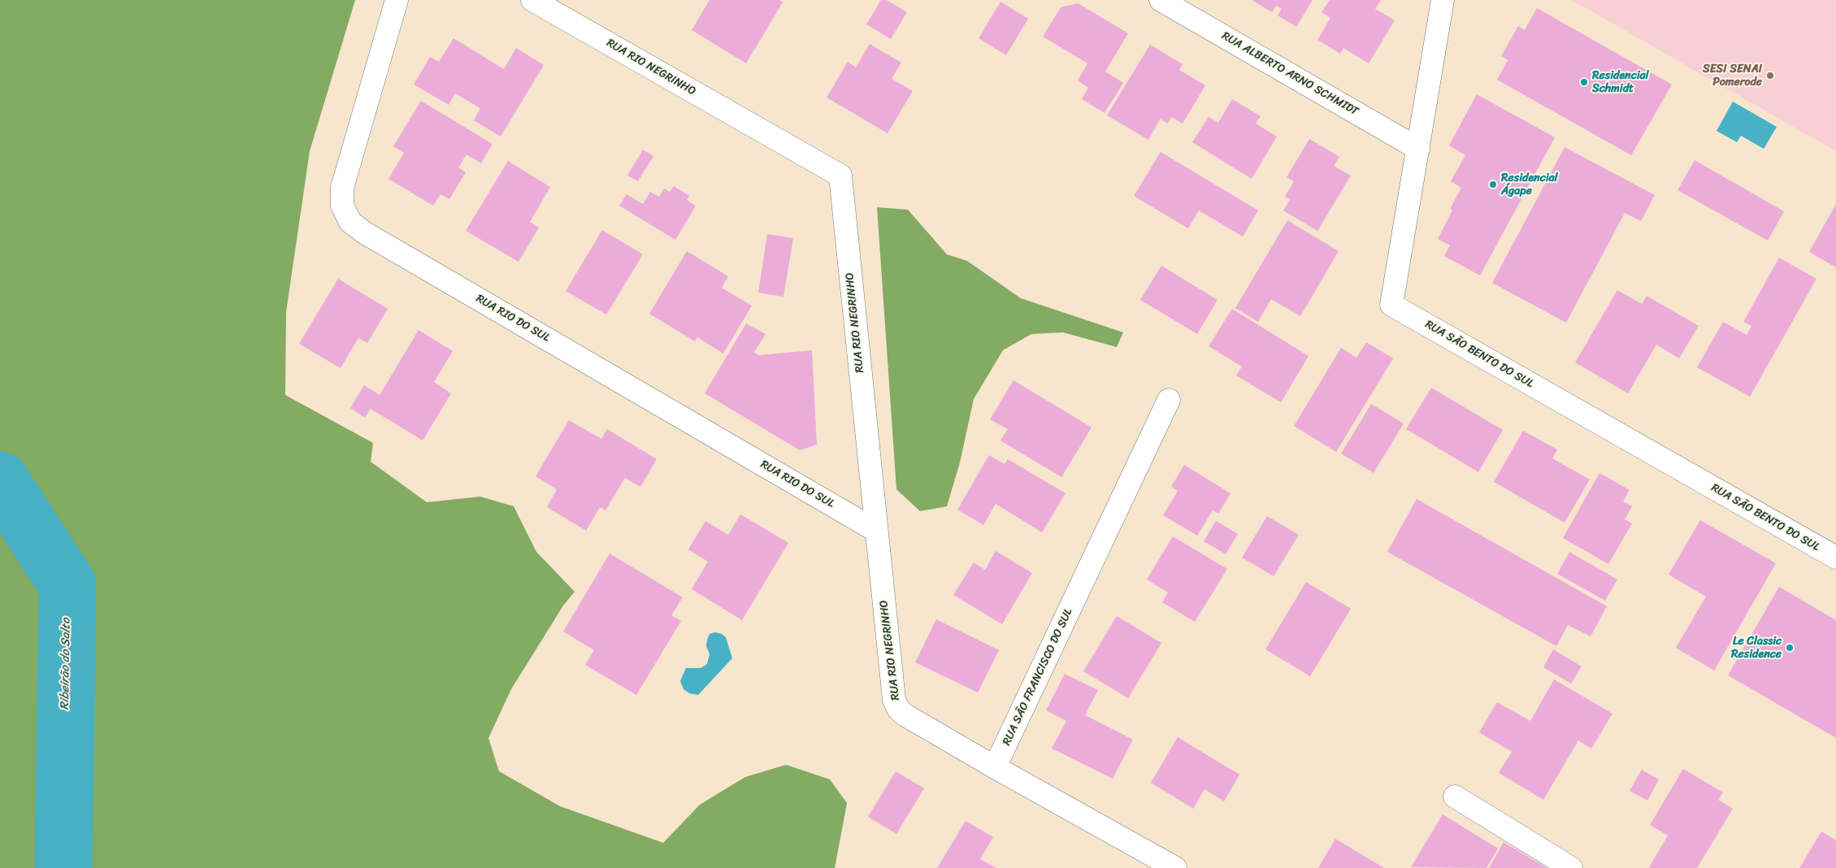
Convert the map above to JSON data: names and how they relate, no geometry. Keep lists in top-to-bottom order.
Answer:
{
  "streets": {
    "street": [
      "RUA RIO NEGRINHO",
      "RUA ALBERTO ARNO SCHMIDT",
      "RUA RIO DO SUL",
      "RUA SÃO BENTO DO SUL",
      "RUA SÃO FRANCISCO DO SUL"
    ]
  },
  "crossings": [
    ["RUA RIO NEGRINHO", "RUA RIO DO SUL"],
    ["RUA RIO NEGRINHO", "RUA SÃO FRANCISCO DO SUL"],
    ["RUA ALBERTO ARNO SCHMIDT", "RUA SÃO BENTO DO SUL"]
  ],
  "water": ["Ribeirão do Salto"],
  "places": [
    "SESI SENAI Pomerode",
    "Residencial Schmidt",
    "Residencial Ágape",
    "Le Classic Residence"
  ]
}
